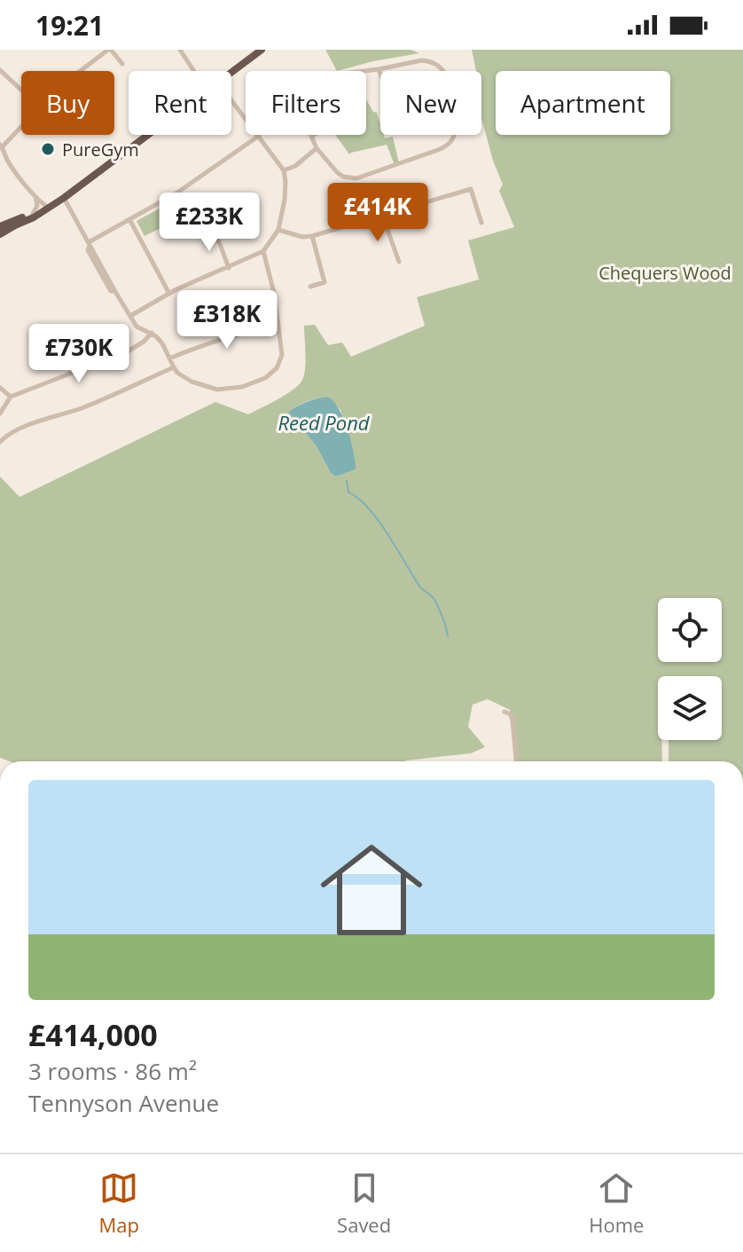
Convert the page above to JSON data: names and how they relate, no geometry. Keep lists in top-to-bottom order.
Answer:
{
  "water": ["Reed Pond"],
  "parks": ["Chequers Wood"],
  "places": ["PureGym"],
  "page": {
    "status": "19:21",
    "chip": [
      "Buy",
      "Rent",
      "Filters",
      "New",
      "Apartment"
    ],
    "price": [
      "£414K",
      "£233K",
      "£318K",
      "£730K"
    ],
    "list": [
      {
        "name": "£414,000",
        "note": "3 rooms · 86 m² · Tennyson Avenue"
      }
    ],
    "tabs": ["Map", "Saved", "Home"]
  }
}
